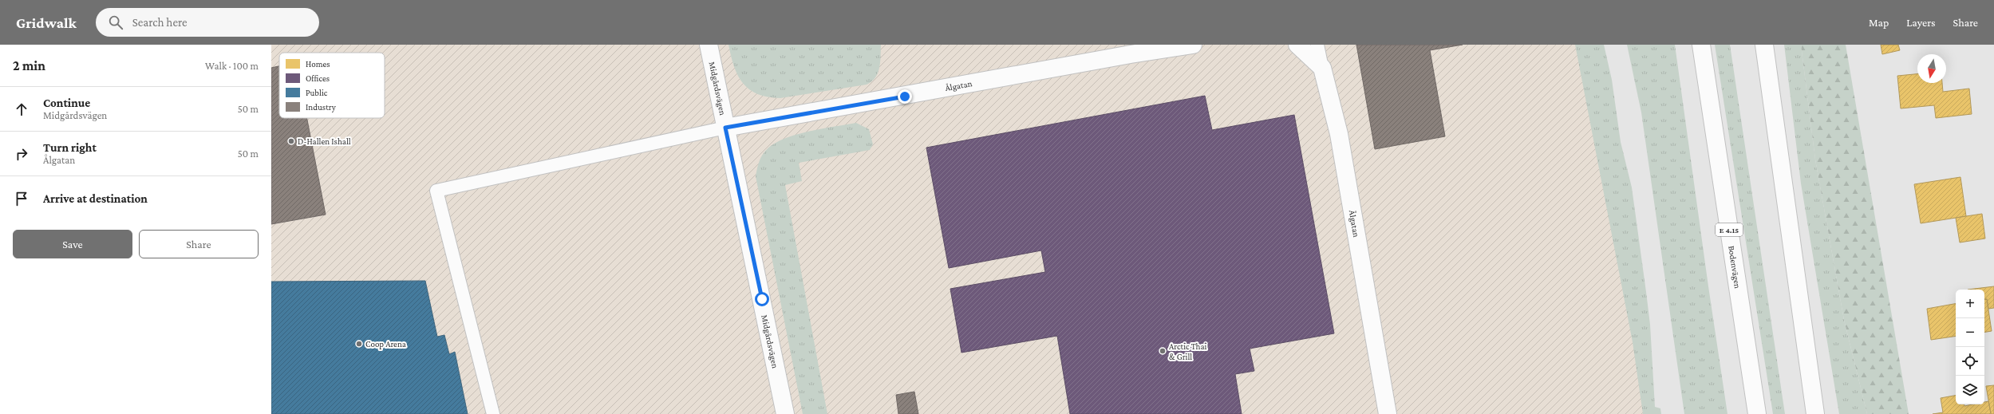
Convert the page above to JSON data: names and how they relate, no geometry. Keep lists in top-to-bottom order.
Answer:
{
  "streets": {
    "street": [
      "Ålgatan",
      "Midgårdsvägen",
      "E 4.15",
      "Bodenvägen"
    ]
  },
  "crossings": [
    ["Ålgatan", "Midgårdsvägen"]
  ],
  "places": ["D-Hallen Ishall", "Coop Arena", "Arctic Thai & Grill"],
  "legend": [
    "Homes",
    "Offices",
    "Public",
    "Industry"
  ],
  "north": "bottom",
  "page": {
    "header": "Gridwalk",
    "search": "Search here",
    "nav": ["Map", "Layers", "Share"],
    "heading": ["2 min", "Walk · 100 m"],
    "list": [
      ["Continue", "Midgårdsvägen", "50 m"],
      ["Turn right", "Ålgatan", "50 m"],
      "Arrive at destination"
    ],
    "buttons": ["Save", "Share"],
    "map_buttons": ["+", "−"]
  }
}
